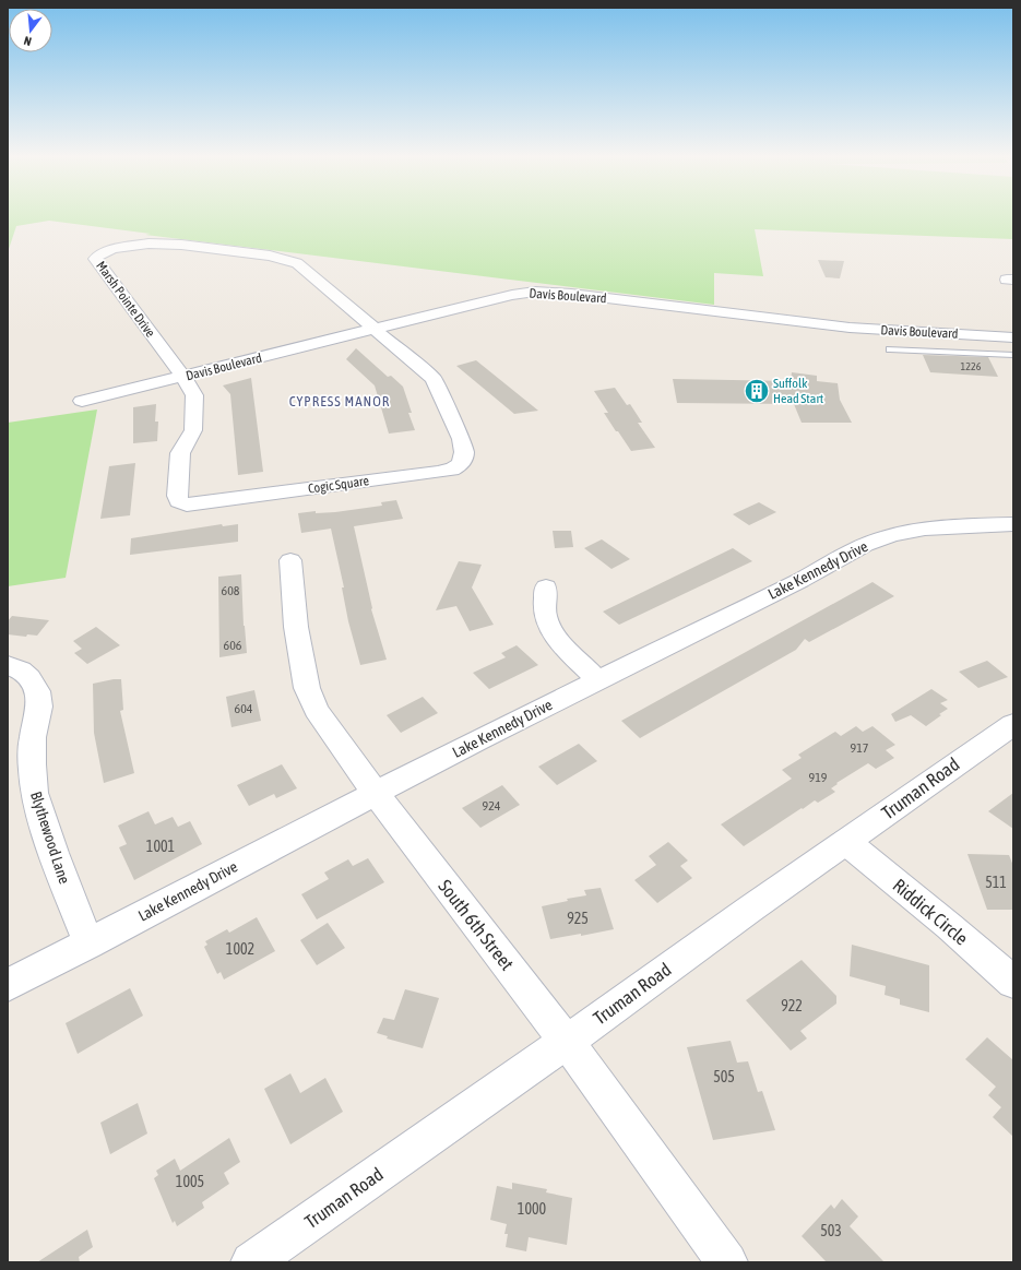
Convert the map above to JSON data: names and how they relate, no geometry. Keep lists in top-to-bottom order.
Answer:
{
  "streets": {
    "street": [
      "Davis Boulevard",
      "Marsh Pointe Drive",
      "Cogic Square",
      "Lake Kennedy Drive",
      "Truman Road",
      "Blythewood Lane",
      "Riddick Circle",
      "South 6th Street"
    ]
  },
  "crossings": [
    ["Davis Boulevard", "Marsh Pointe Drive"],
    ["Davis Boulevard", "Cogic Square"],
    ["Marsh Pointe Drive", "Cogic Square"],
    ["Lake Kennedy Drive", "Blythewood Lane"],
    ["Lake Kennedy Drive", "South 6th Street"],
    ["Truman Road", "Riddick Circle"],
    ["Truman Road", "South 6th Street"]
  ],
  "districts": ["CYPRESS MANOR"],
  "places": {
    "building": ["Suffolk Head Start"]
  },
  "house_numbers": [
    "1226",
    "608",
    "606",
    "604",
    "917",
    "919",
    "924",
    "1001",
    "511",
    "925",
    "1002",
    "922",
    "505",
    "1005",
    "1000",
    "503"
  ],
  "north": "bottom"
}
